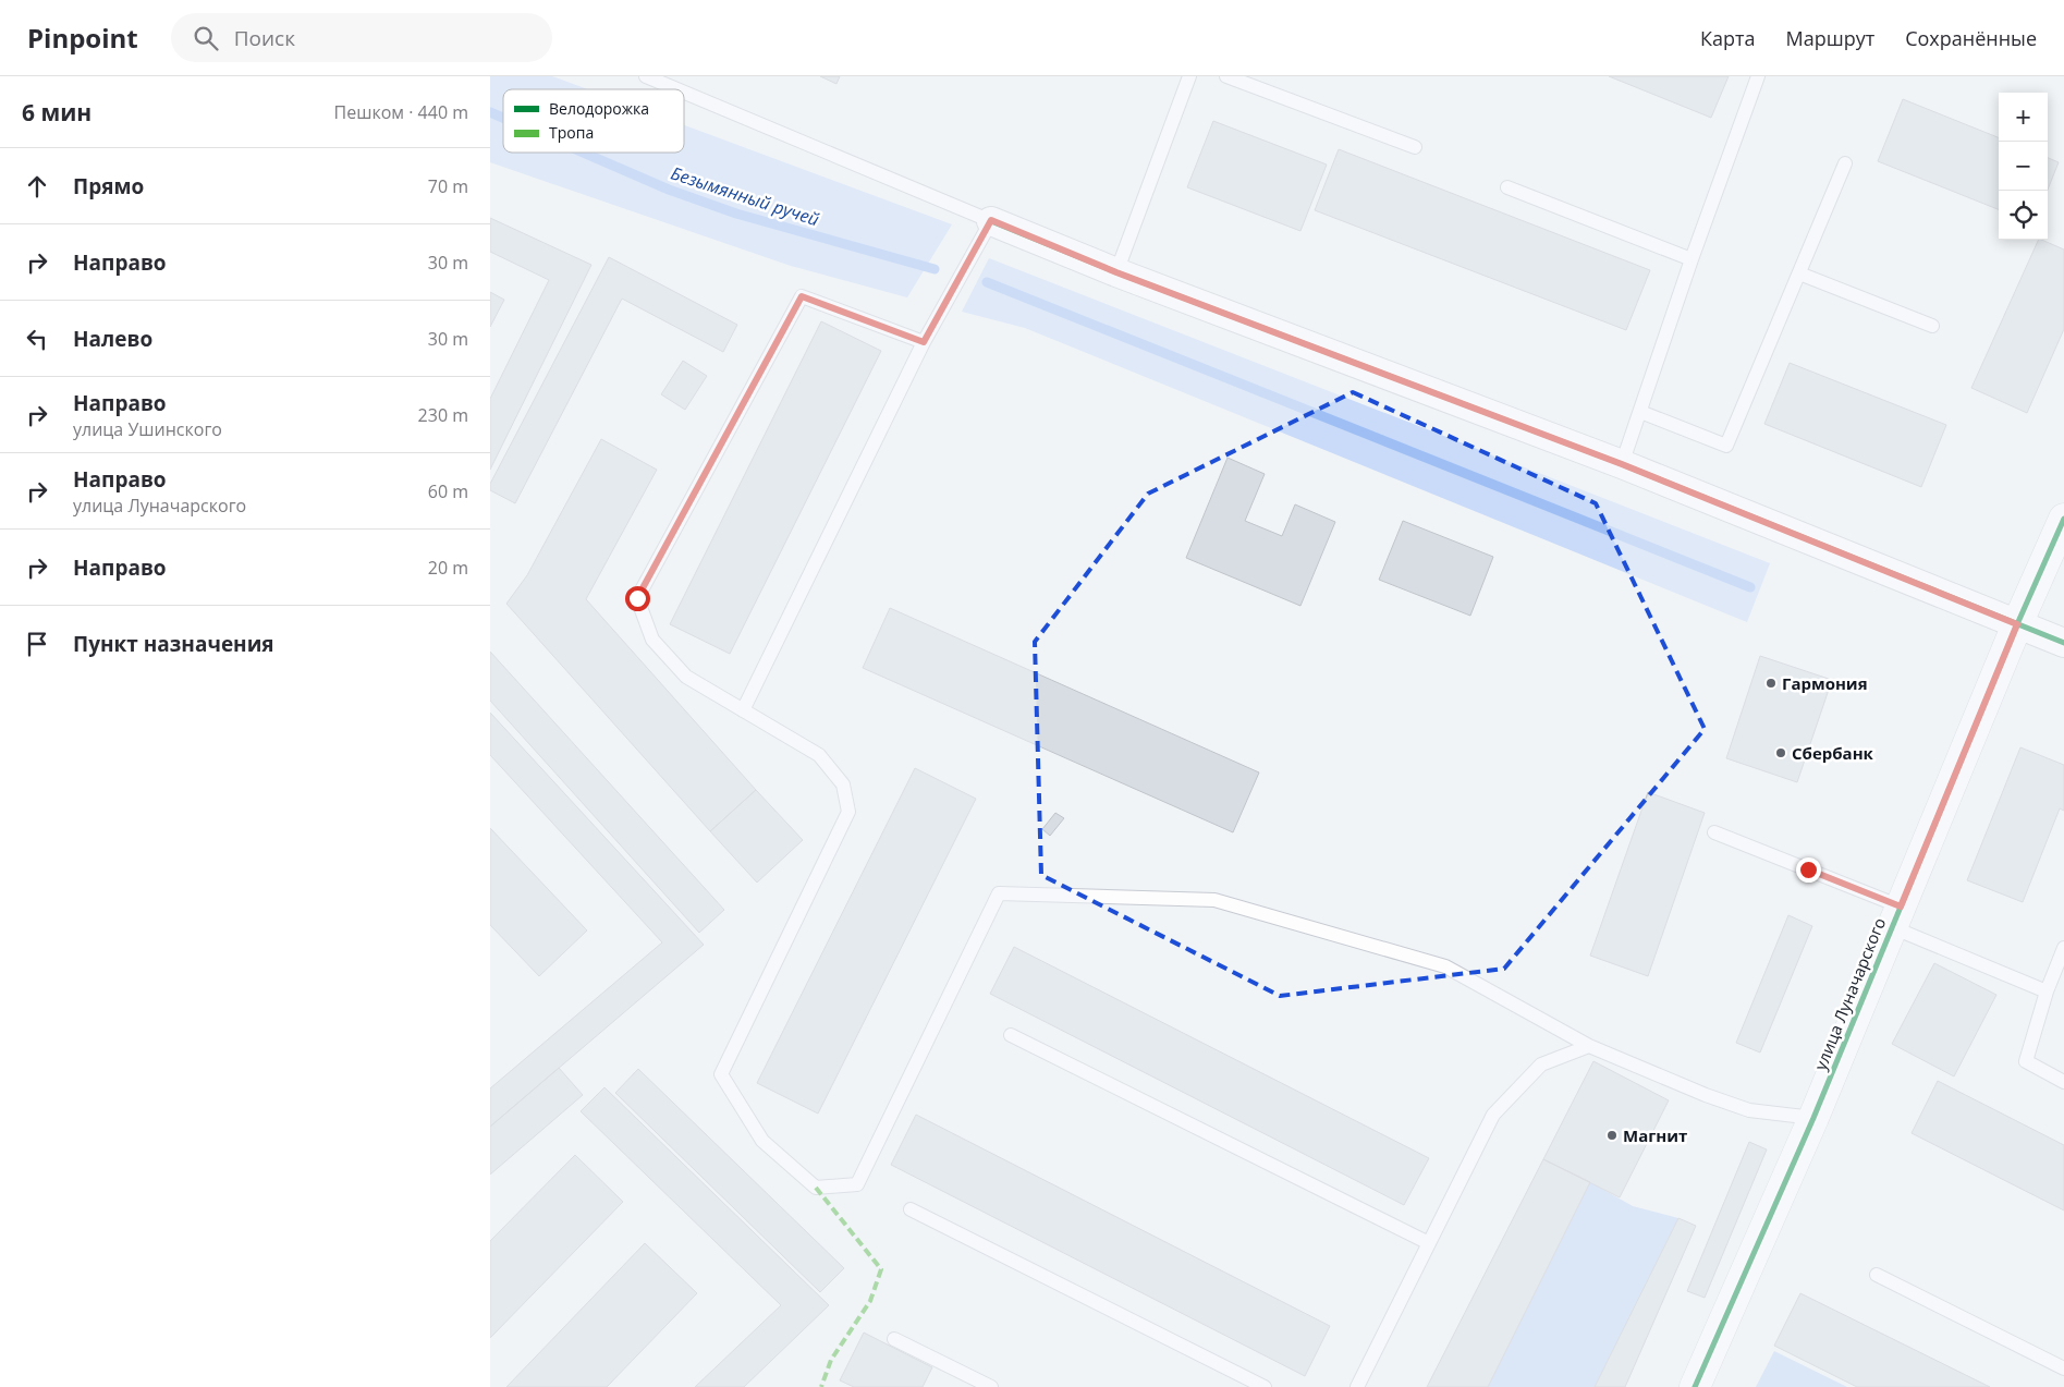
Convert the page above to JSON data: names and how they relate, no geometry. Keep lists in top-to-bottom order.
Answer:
{
  "streets": {
    "street": ["улица Луначарского"]
  },
  "water": ["Безымянный ручей"],
  "places": ["Гармония", "Сбербанк", "Магнит"],
  "legend": ["Велодорожка", "Тропа"],
  "page": {
    "header": "Pinpoint",
    "search": "Поиск",
    "nav": ["Карта", "Маршрут", "Сохранённые"],
    "heading": ["6 мин", "Пешком · 440 m"],
    "map_buttons": ["+", "−"],
    "list": [
      ["Прямо", "70 m"],
      ["Направо", "30 m"],
      ["Налево", "30 m"],
      ["Направо", "улица Ушинского", "230 m"],
      ["Направо", "улица Луначарского", "60 m"],
      ["Направо", "20 m"],
      "Пункт назначения"
    ]
  }
}
